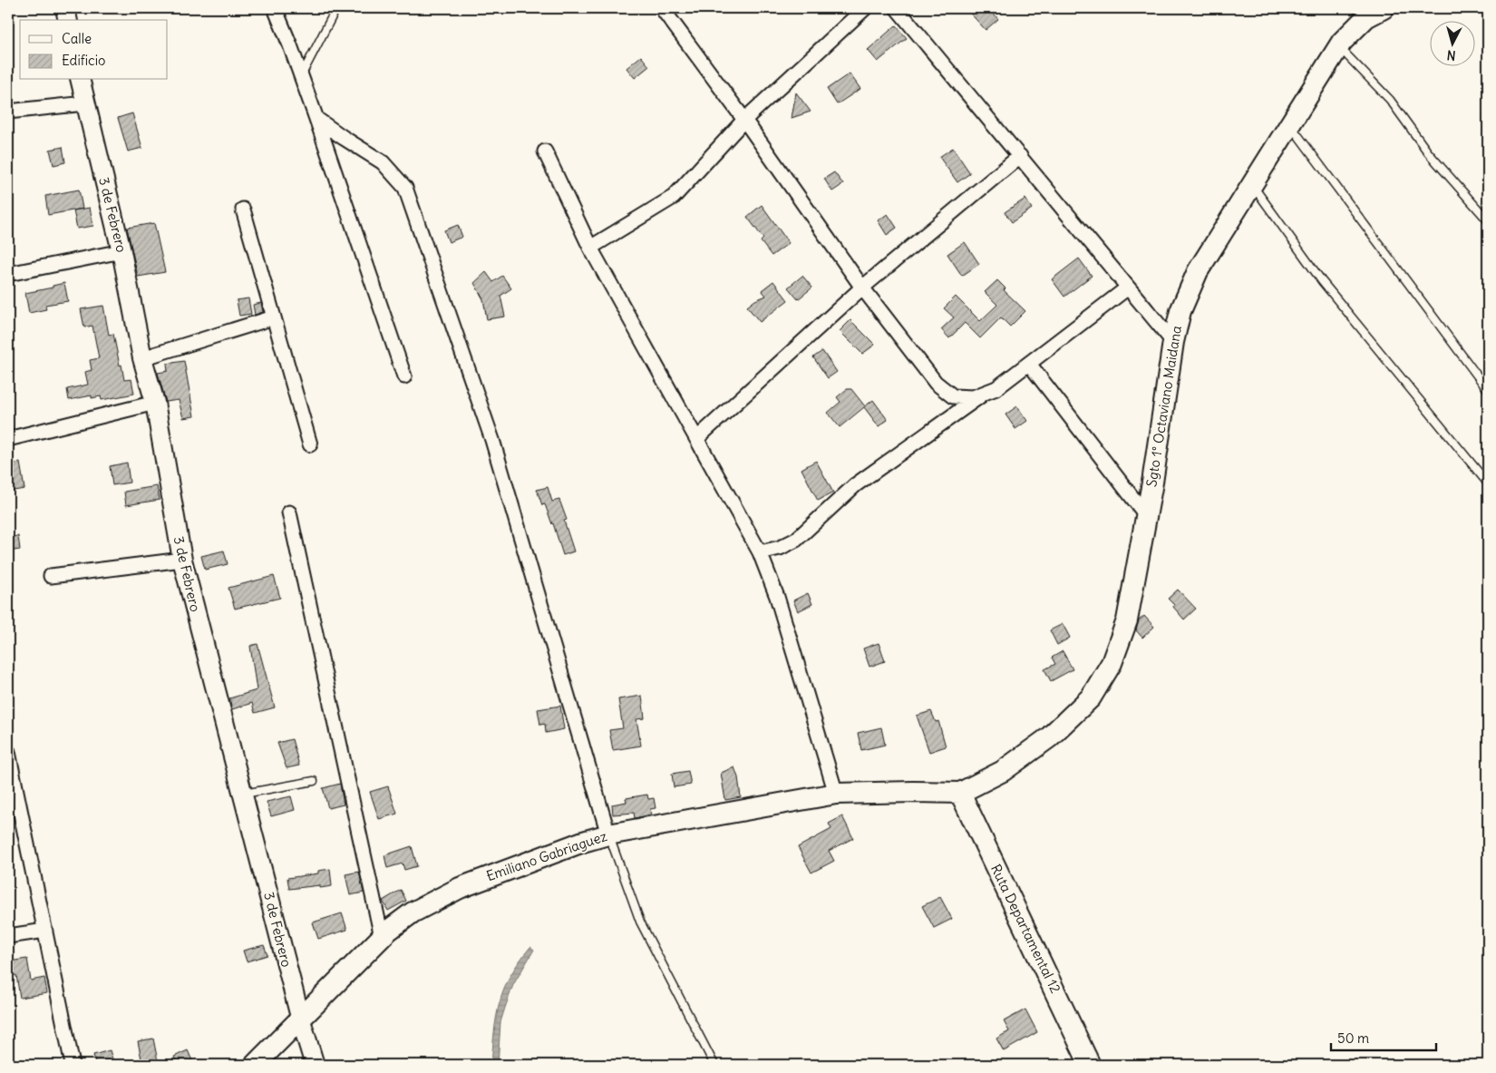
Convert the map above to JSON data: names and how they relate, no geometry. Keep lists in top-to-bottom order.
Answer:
{
  "streets": {
    "main road": ["Sgto 1° Octaviano Maidana", "Emiliano Gabriaguez", "Ruta Departamental 12"],
    "street": ["3 de Febrero"]
  },
  "crossings": [
    ["3 de Febrero", "Emiliano Gabriaguez"],
    ["Sgto 1° Octaviano Maidana", "Emiliano Gabriaguez"],
    ["Sgto 1° Octaviano Maidana", "Ruta Departamental 12"],
    ["Emiliano Gabriaguez", "Ruta Departamental 12"]
  ],
  "legend": ["Calle", "Edificio"],
  "scale_bar": "50 m",
  "north": "bottom"
}
